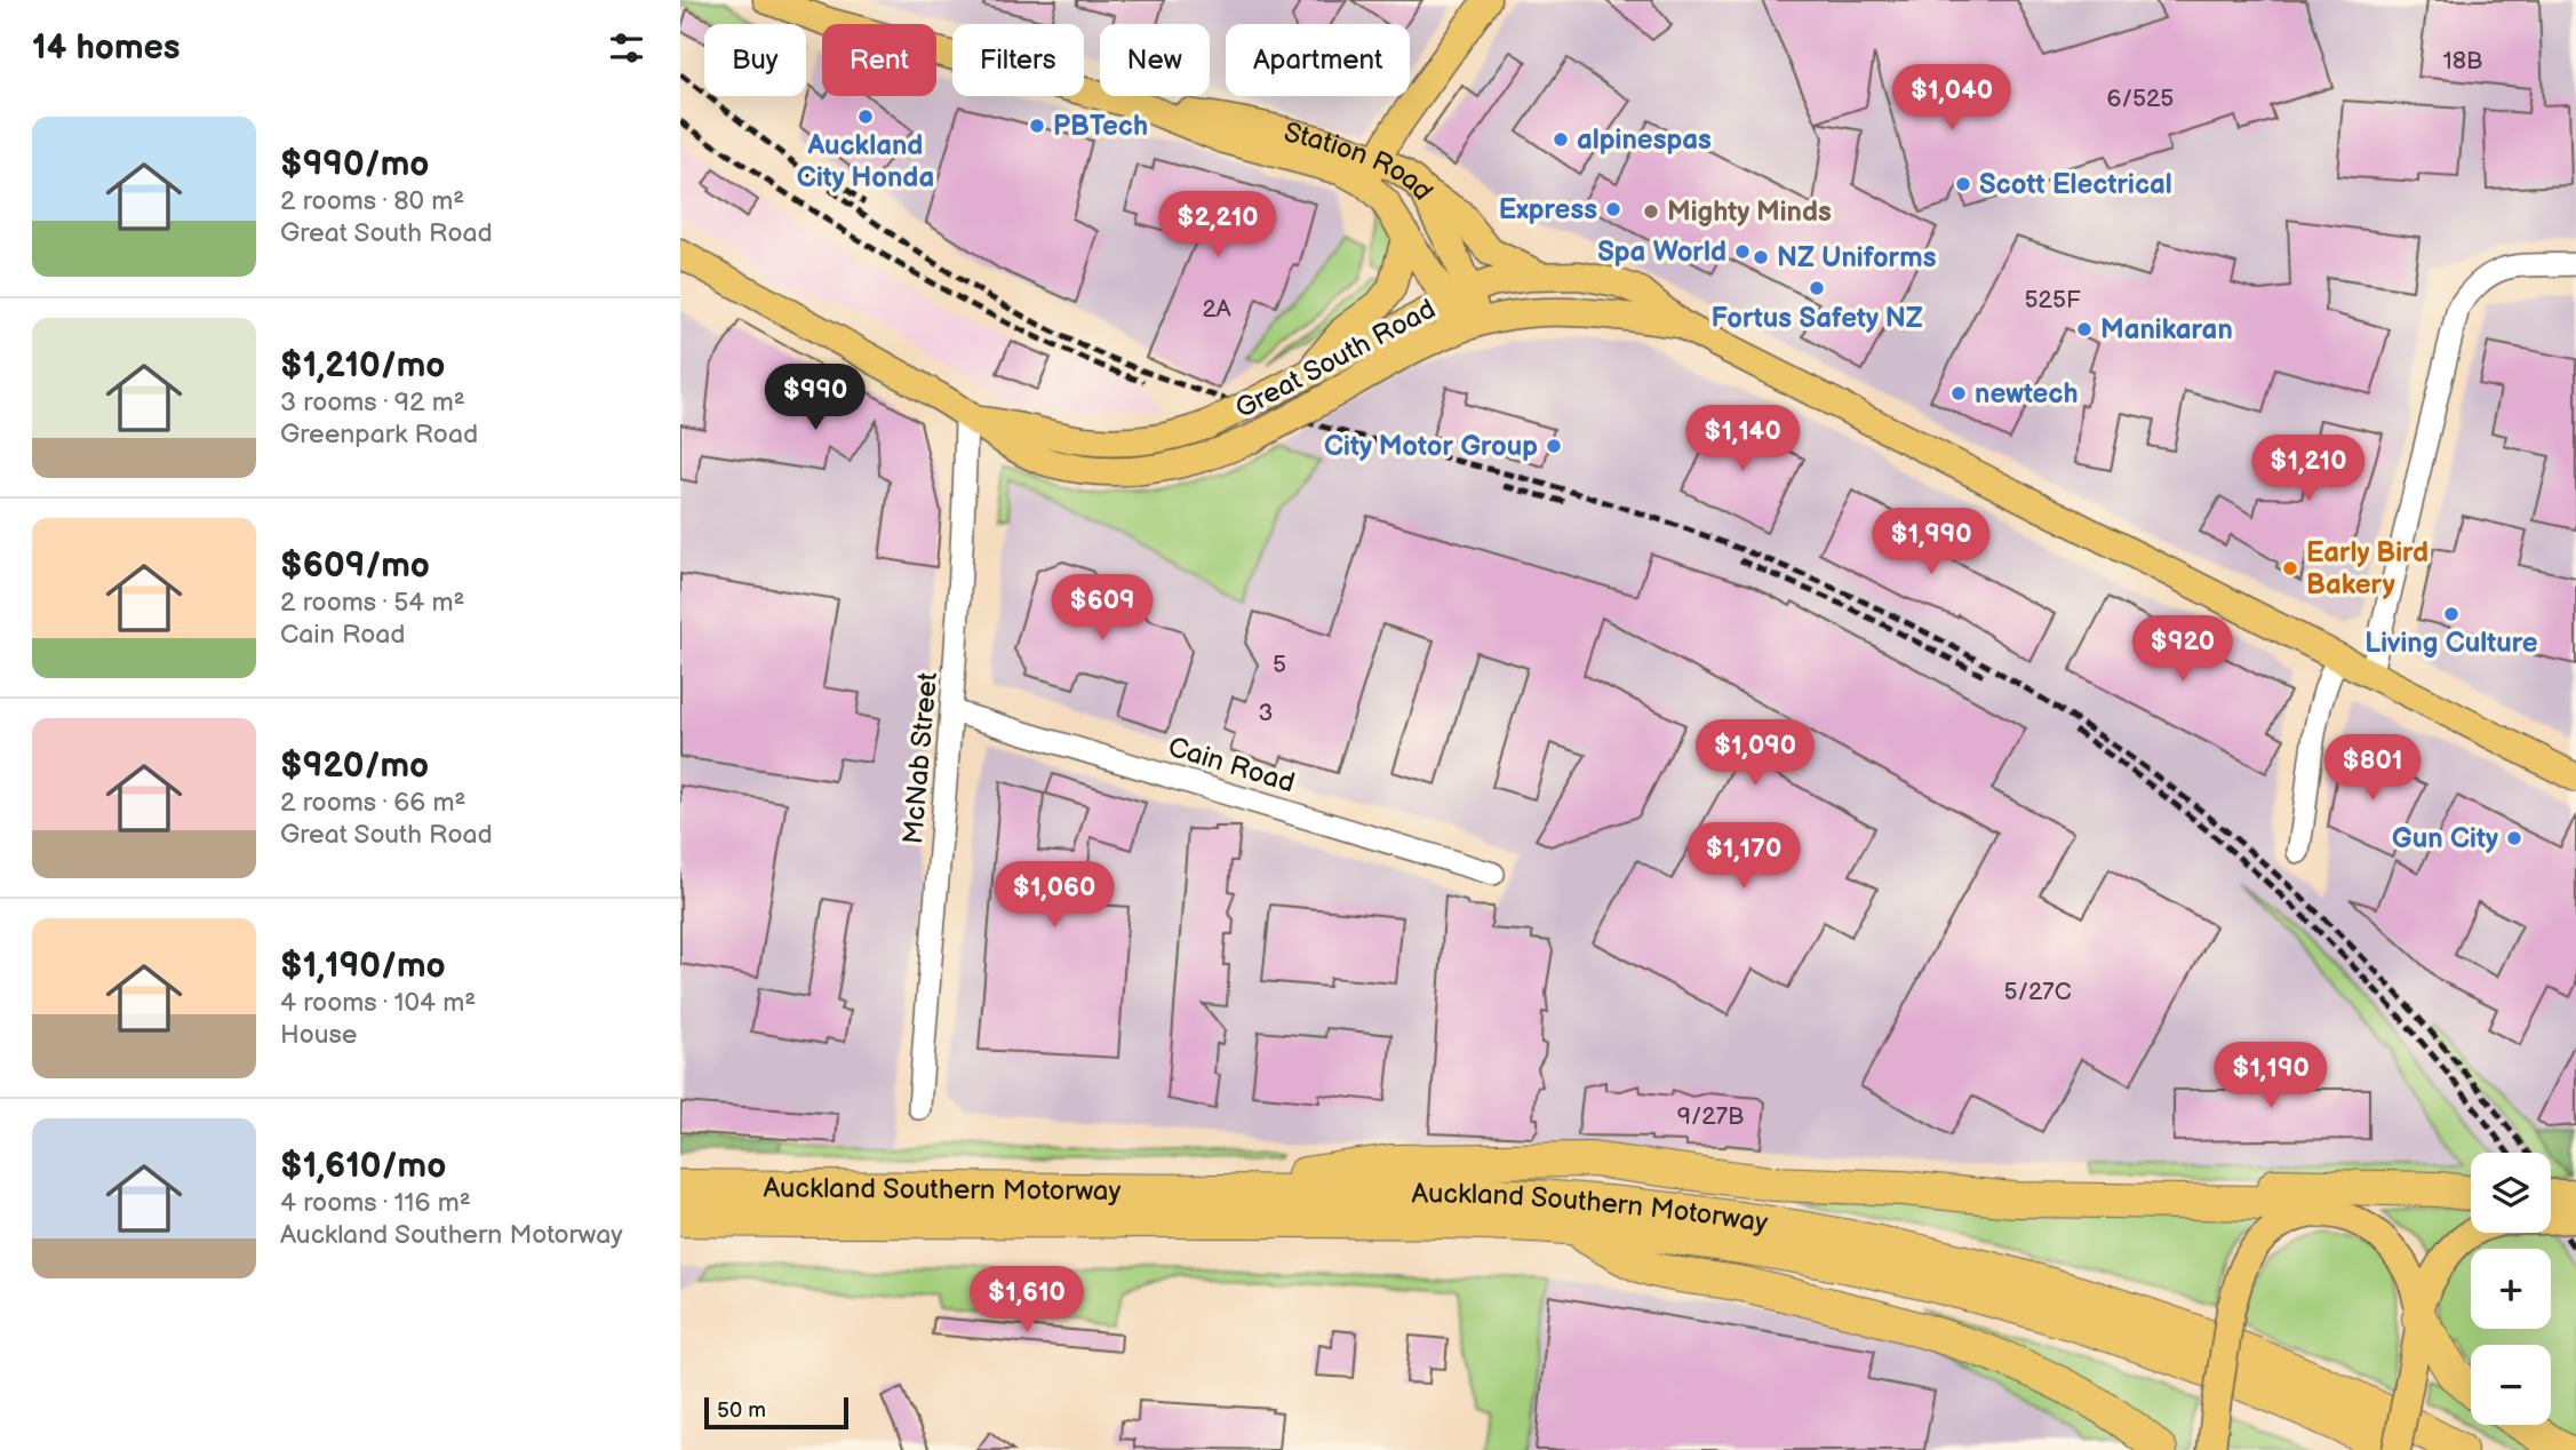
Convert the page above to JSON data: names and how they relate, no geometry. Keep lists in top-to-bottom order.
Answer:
{
  "streets": {
    "highway": ["Auckland Southern Motorway"],
    "main road": ["Station Road", "Great South Road"],
    "street": ["McNab Street", "Cain Road"]
  },
  "crossings": [
    ["Station Road", "Great South Road"],
    ["Great South Road", "McNab Street"],
    ["McNab Street", "Cain Road"]
  ],
  "places": [
    "Auckland City Honda",
    "PBTech",
    "alpinespas",
    "Scott Electrical",
    "Express",
    "Mighty Minds",
    "Spa World",
    "NZ Uniforms",
    "Fortus Safety NZ",
    "Manikaran",
    "newtech",
    "City Motor Group",
    "Early Bird Bakery",
    "Living Culture",
    "Gun City"
  ],
  "house_numbers": [
    "18B",
    "6/525",
    "525F",
    "2A",
    "5",
    "3",
    "5/27C",
    "9/27B"
  ],
  "scale_bar": "50 m",
  "page": {
    "heading": "14 homes",
    "chip": [
      "Buy",
      "Rent",
      "Filters",
      "New",
      "Apartment"
    ],
    "price": [
      "$1,040",
      "$2,210",
      "$990",
      "$1,140",
      "$1,210",
      "$1,990",
      "$609",
      "$920",
      "$1,090",
      "$801",
      "$1,170",
      "$1,060",
      "$1,190",
      "$1,610"
    ],
    "list": [
      {
        "name": "$990/mo",
        "note": "2 rooms · 80 m² · Great South Road"
      },
      {
        "name": "$1,210/mo",
        "note": "3 rooms · 92 m² · Greenpark Road"
      },
      {
        "name": "$609/mo",
        "note": "2 rooms · 54 m² · Cain Road"
      },
      {
        "name": "$920/mo",
        "note": "2 rooms · 66 m² · Great South Road"
      },
      {
        "name": "$1,190/mo",
        "note": "4 rooms · 104 m² · House"
      },
      {
        "name": "$1,610/mo",
        "note": "4 rooms · 116 m² · Auckland Southern Motorway"
      }
    ],
    "map_buttons": ["+", "−"],
    "scale": "50 m"
  }
}
